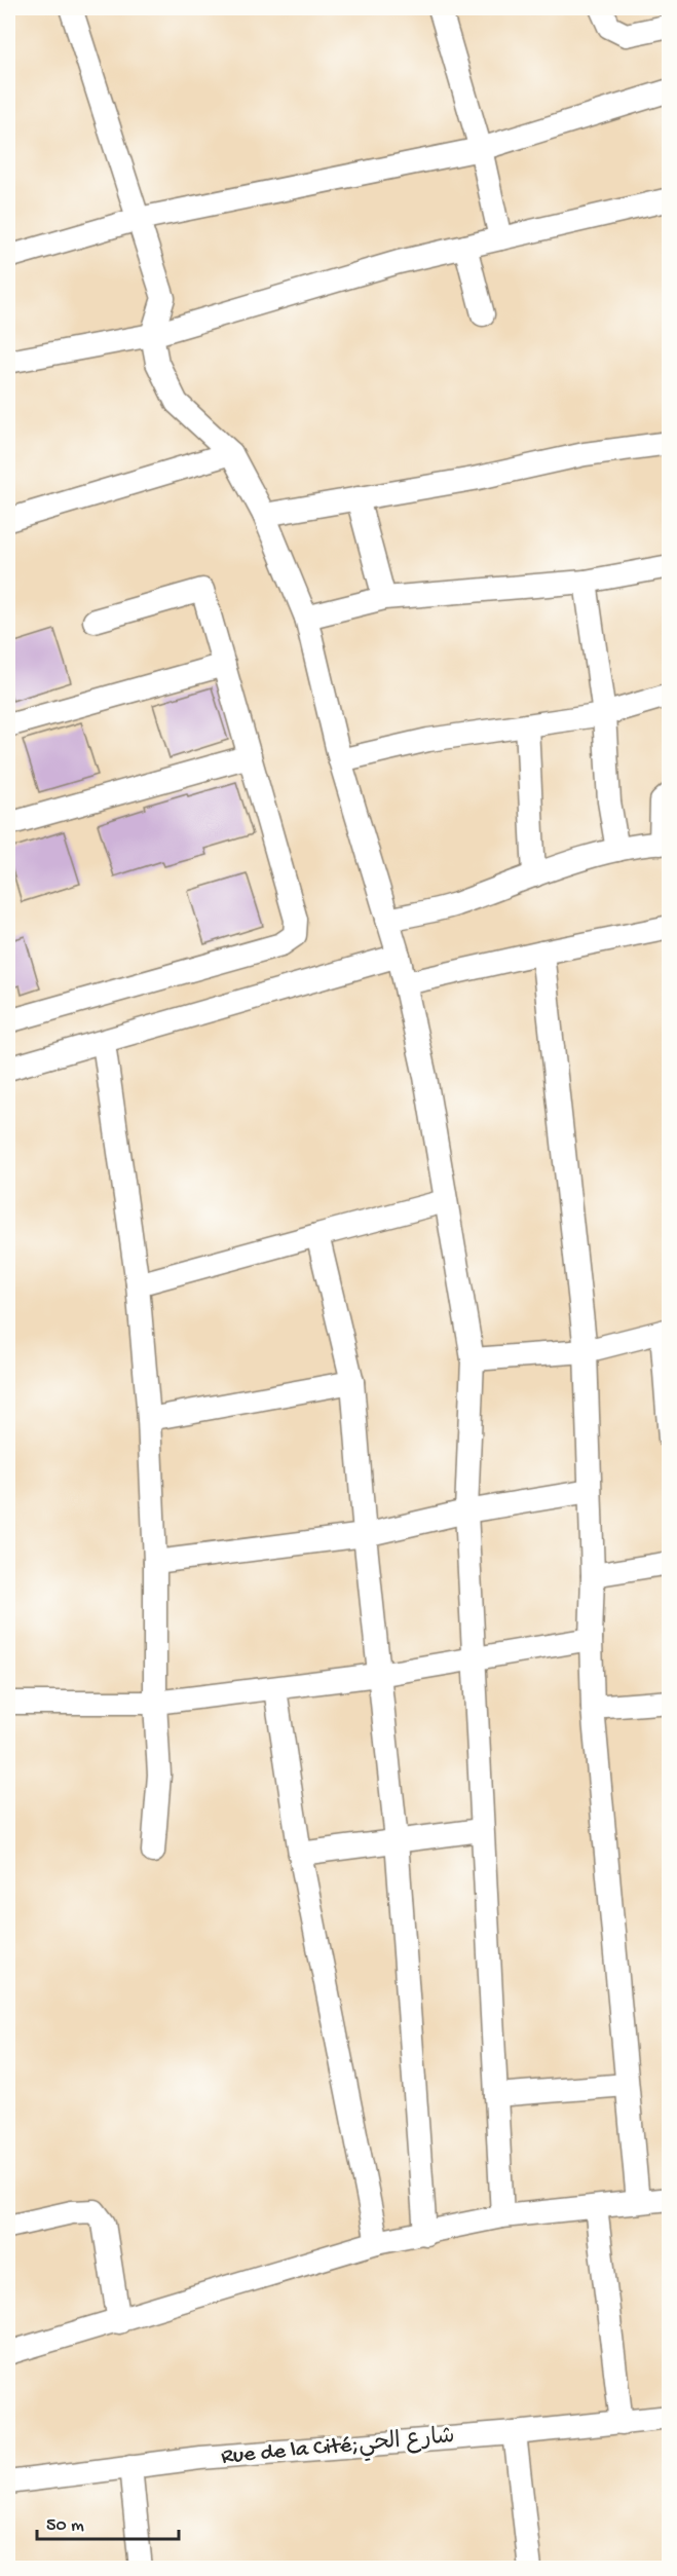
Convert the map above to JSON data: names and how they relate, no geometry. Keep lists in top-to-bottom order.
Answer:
{
  "streets": {
    "street": ["Rue de la Cité;شارع الحي"]
  },
  "scale_bar": "50 m"
}
